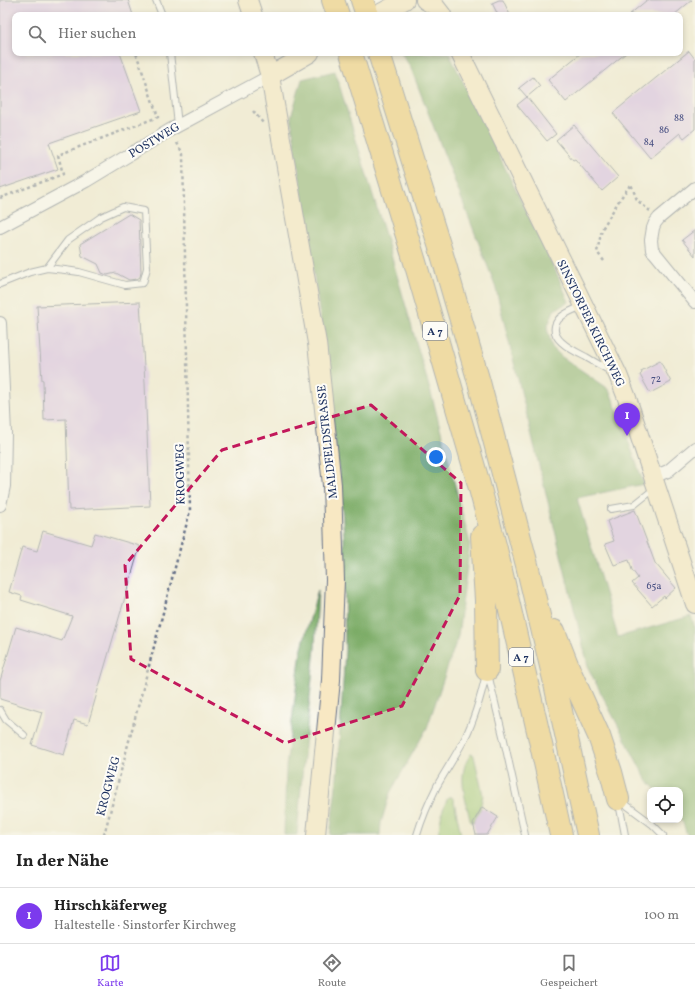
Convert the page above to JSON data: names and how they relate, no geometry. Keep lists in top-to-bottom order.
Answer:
{
  "streets": {
    "highway": ["A 7"],
    "main road": ["POSTWEG", "SINSTORFER KIRCHWEG", "MALDFELDSTRASSE"],
    "path": ["KROGWEG"]
  },
  "crossings": [
    ["POSTWEG", "MALDFELDSTRASSE"],
    ["POSTWEG", "KROGWEG"]
  ],
  "house_numbers": [
    "88",
    "86",
    "84",
    "72",
    "65a"
  ],
  "page": {
    "search": "Hier suchen",
    "pins": "1",
    "heading": "In der Nähe",
    "list": [
      {
        "mark": "1",
        "name": "Hirschkäferweg",
        "note": "Haltestelle · Sinstorfer Kirchweg",
        "value": "100 m"
      }
    ],
    "nav": ["Karte", "Route", "Gespeichert"]
  }
}
